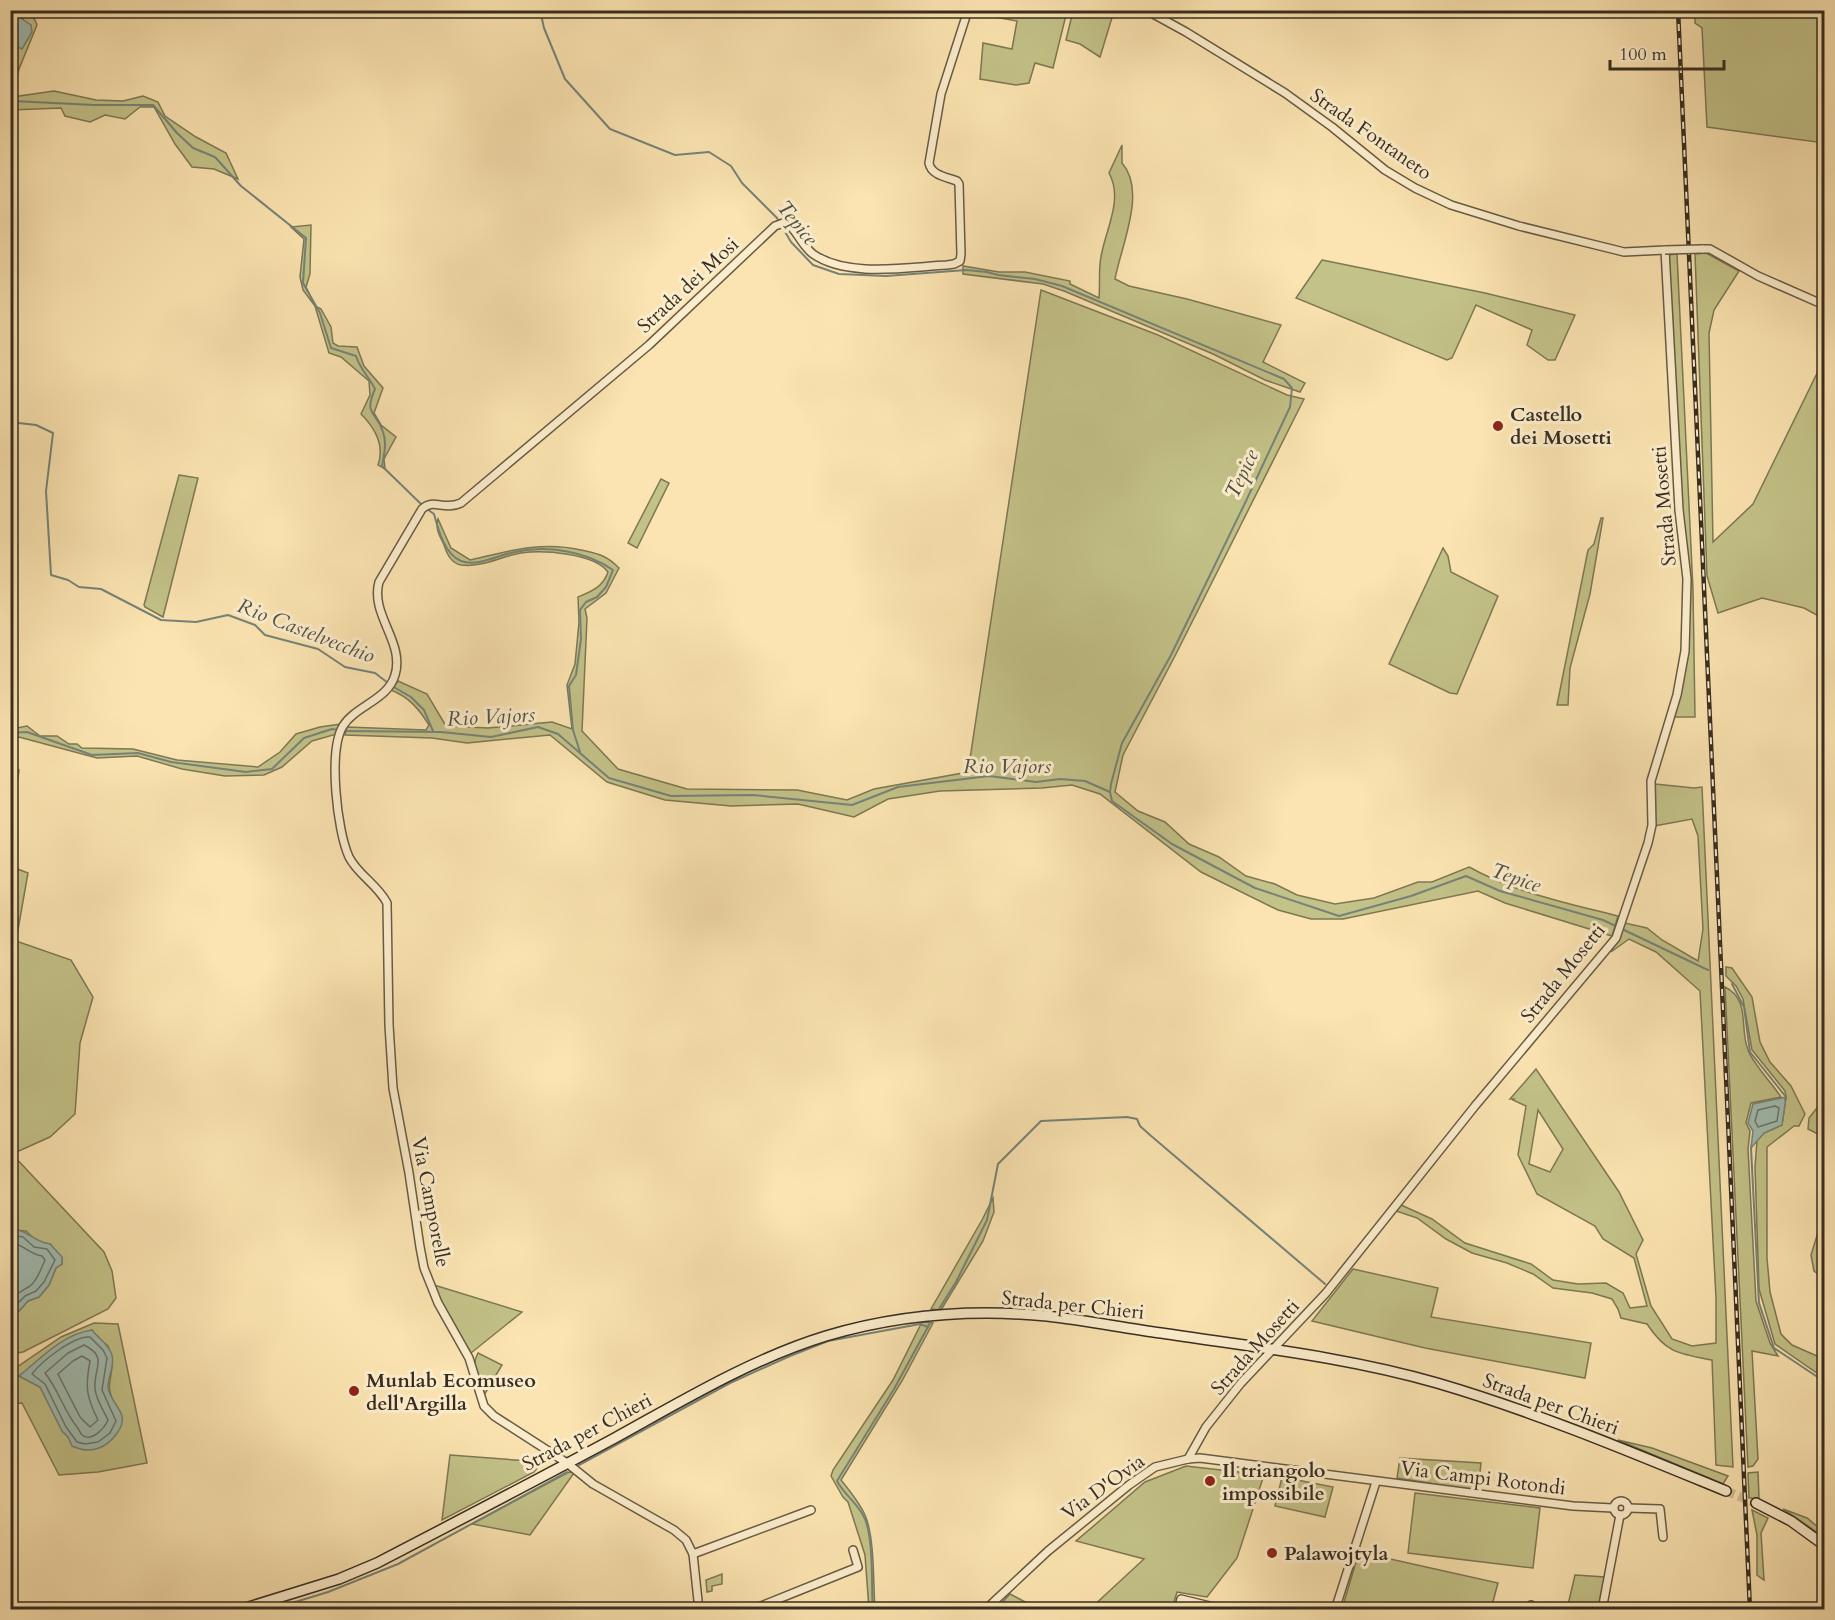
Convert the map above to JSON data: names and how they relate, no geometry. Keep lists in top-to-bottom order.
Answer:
{
  "streets": {
    "main road": ["Strada per Chieri"],
    "street": [
      "Strada Fontaneto",
      "Strada dei Mosi",
      "Strada Mosetti",
      "Via Camporelle",
      "Via Campi Rotondi",
      "Via D'Ovia"
    ]
  },
  "crossings": [
    ["Strada Fontaneto", "Strada Mosetti"],
    ["Strada dei Mosi", "Via Camporelle"],
    ["Strada Mosetti", "Strada per Chieri"],
    ["Strada Mosetti", "Via D'Ovia"],
    ["Via Camporelle", "Strada per Chieri"],
    ["Via Campi Rotondi", "Via D'Ovia"]
  ],
  "water": ["Tepice", "Rio Castelvecchio", "Rio Vajors"],
  "places": [
    "Castello dei Mosetti",
    "Munlab Ecomuseo dell'Argilla",
    "Il triangolo impossibile",
    "Palawojtyla"
  ],
  "scale_bar": "100 m"
}
